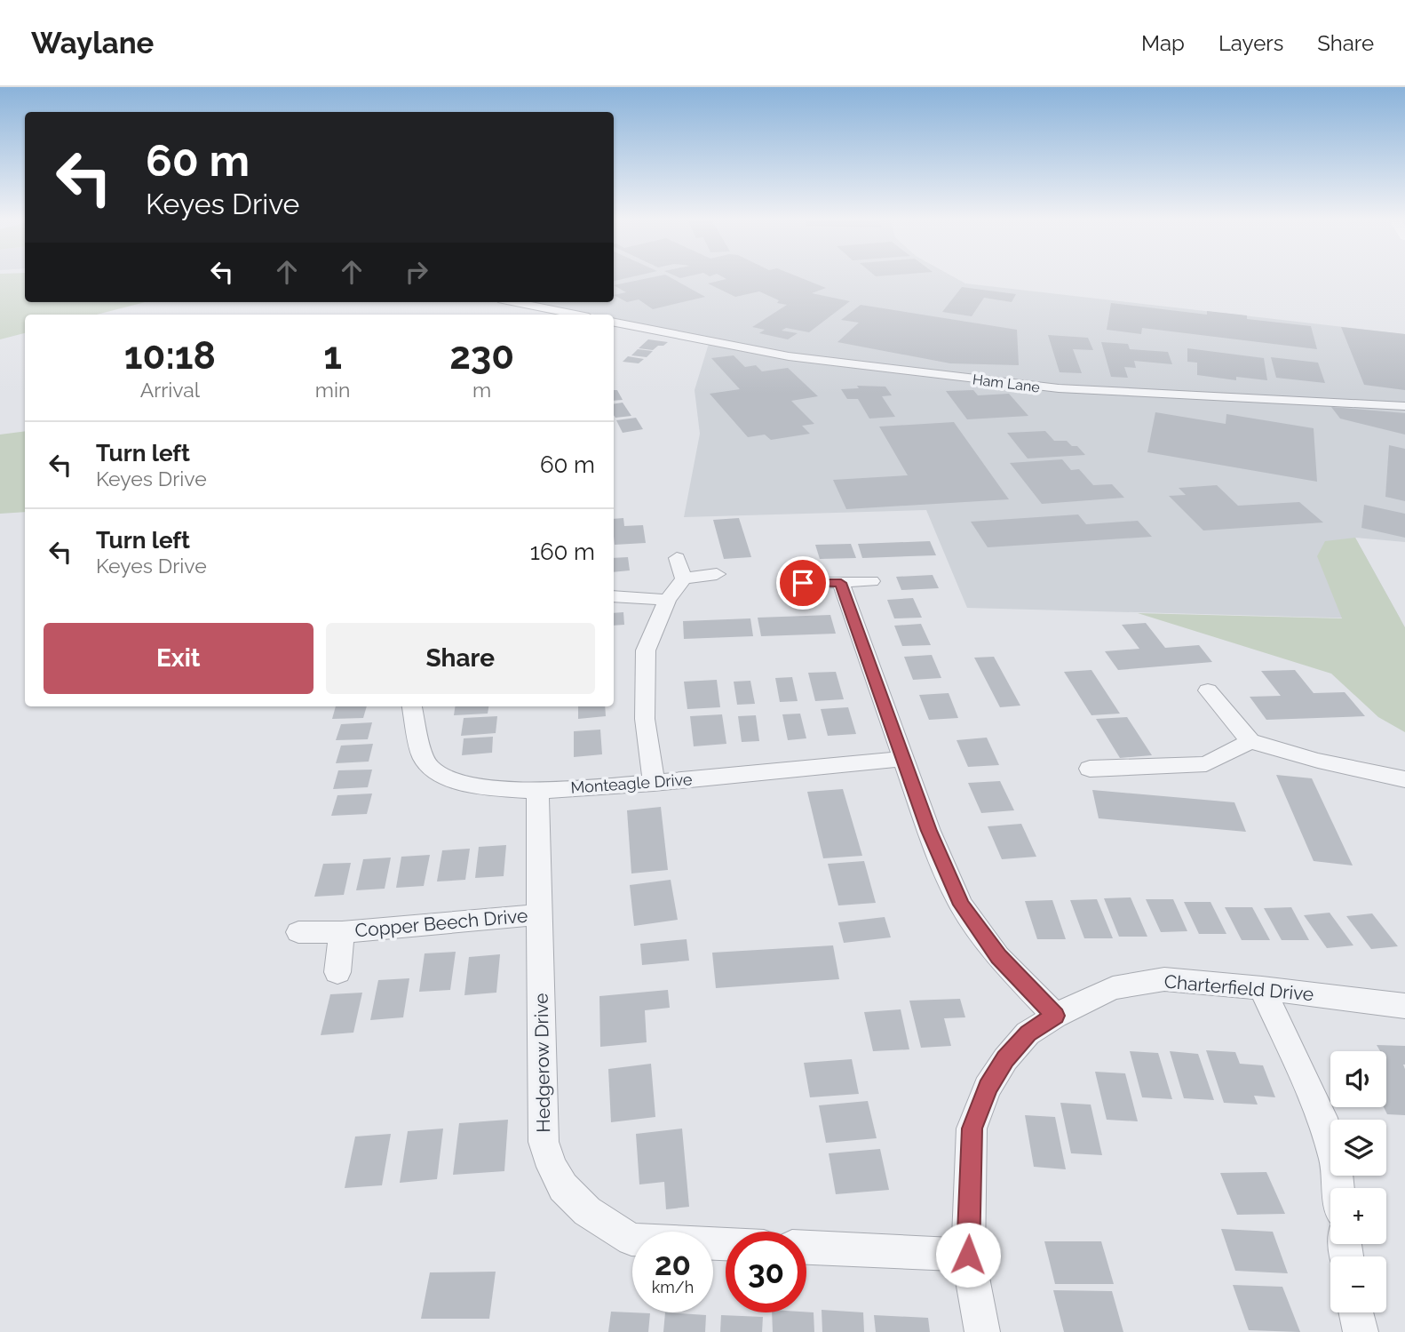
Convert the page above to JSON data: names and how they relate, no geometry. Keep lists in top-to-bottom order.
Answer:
{
  "streets": {
    "street": [
      "Ham Lane",
      "Monteagle Drive",
      "Copper Beech Drive",
      "Charterfield Drive",
      "Hedgerow Drive"
    ]
  },
  "crossings": [
    ["Monteagle Drive", "Hedgerow Drive"],
    ["Copper Beech Drive", "Hedgerow Drive"]
  ],
  "page": {
    "header": "Waylane",
    "nav": ["Map", "Layers", "Share"],
    "turn": ["60 m", "Keyes Drive"],
    "eta": [
      "10:18",
      "Arrival",
      "1",
      "min",
      "230",
      "m"
    ],
    "list": [
      {
        "name": "Turn left",
        "note": "Keyes Drive",
        "value": "60 m"
      },
      {
        "name": "Turn left",
        "note": "Keyes Drive",
        "value": "160 m"
      }
    ],
    "buttons": ["Exit", "Share"],
    "map_buttons": ["+", "−"],
    "speed": "20 km/h",
    "limit": "30"
  }
}
